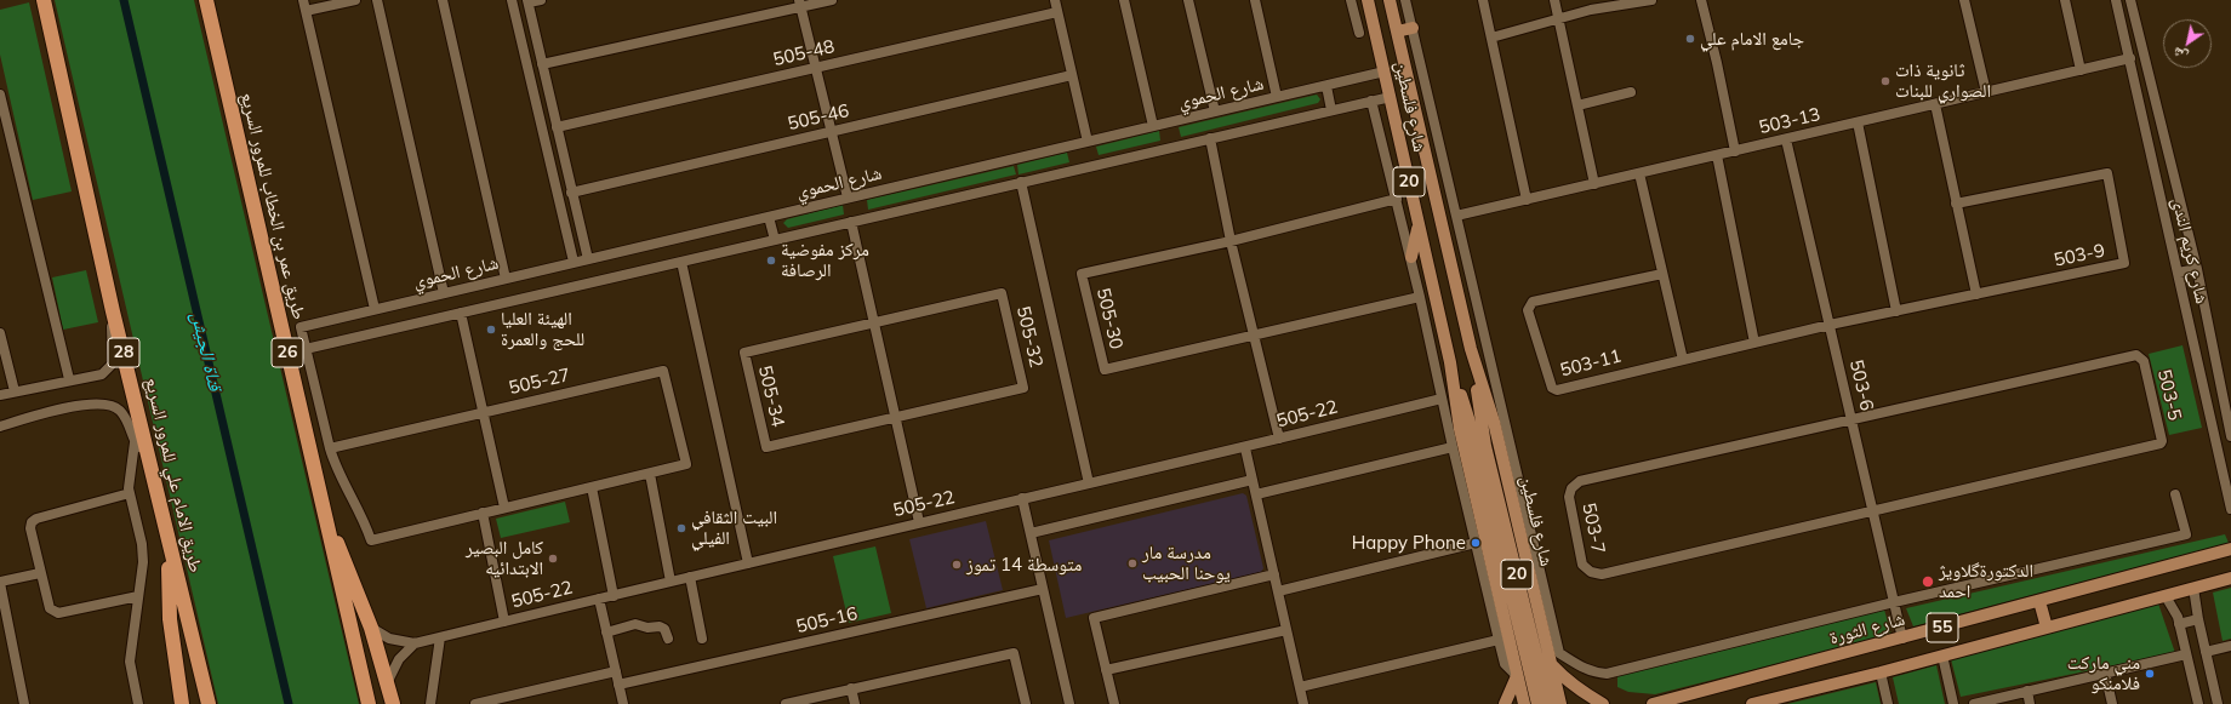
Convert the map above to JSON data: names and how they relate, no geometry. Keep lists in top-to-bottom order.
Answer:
{
  "streets": {
    "highway": [
      "طريق عمر بن الخطاب للمرور السريع",
      "28",
      "26",
      "طريق الامام علي للمرور السريع"
    ],
    "main road": [
      "شارع فلسطين",
      "20",
      "55",
      "شارع الثورة"
    ],
    "street": [
      "505-48",
      "شارع الحموي",
      "505-46",
      "503-13",
      "شارع كريم الندى",
      "503-9",
      "505-30",
      "505-32",
      "503-11",
      "505-27",
      "503-6",
      "503-5",
      "505-34",
      "505-22",
      "503-7",
      "505-16"
    ]
  },
  "crossings": [
    ["شارع الحموي", "شارع فلسطين"],
    ["503-13", "شارع كريم الندى"],
    ["503-13", "503-6"],
    ["503-9", "503-11"],
    ["503-9", "503-6"],
    ["505-32", "505-34"],
    ["503-11", "503-6"],
    ["503-6", "503-5"],
    ["503-6", "503-7"],
    ["503-6", "شارع الثورة"],
    ["503-5", "503-7"]
  ],
  "water": ["قناة الجيش"],
  "places": [
    "جامع الامام علي",
    "ثانوية ذات الصواري للبنات",
    "مركز مفوضية الرصافة",
    "الهيئة العليا للحج والعمرة",
    "البيت الثقافي الفيلي",
    "Happy Phone",
    "كامل البصير الابتدائيه",
    "مدرسة مار يوحنا الحبيب",
    "متوسطة 14 تموز",
    "الدكتورةگلاويژ احمد",
    "مني ماركت فلامنكو"
  ],
  "north": "bottom left"
}
